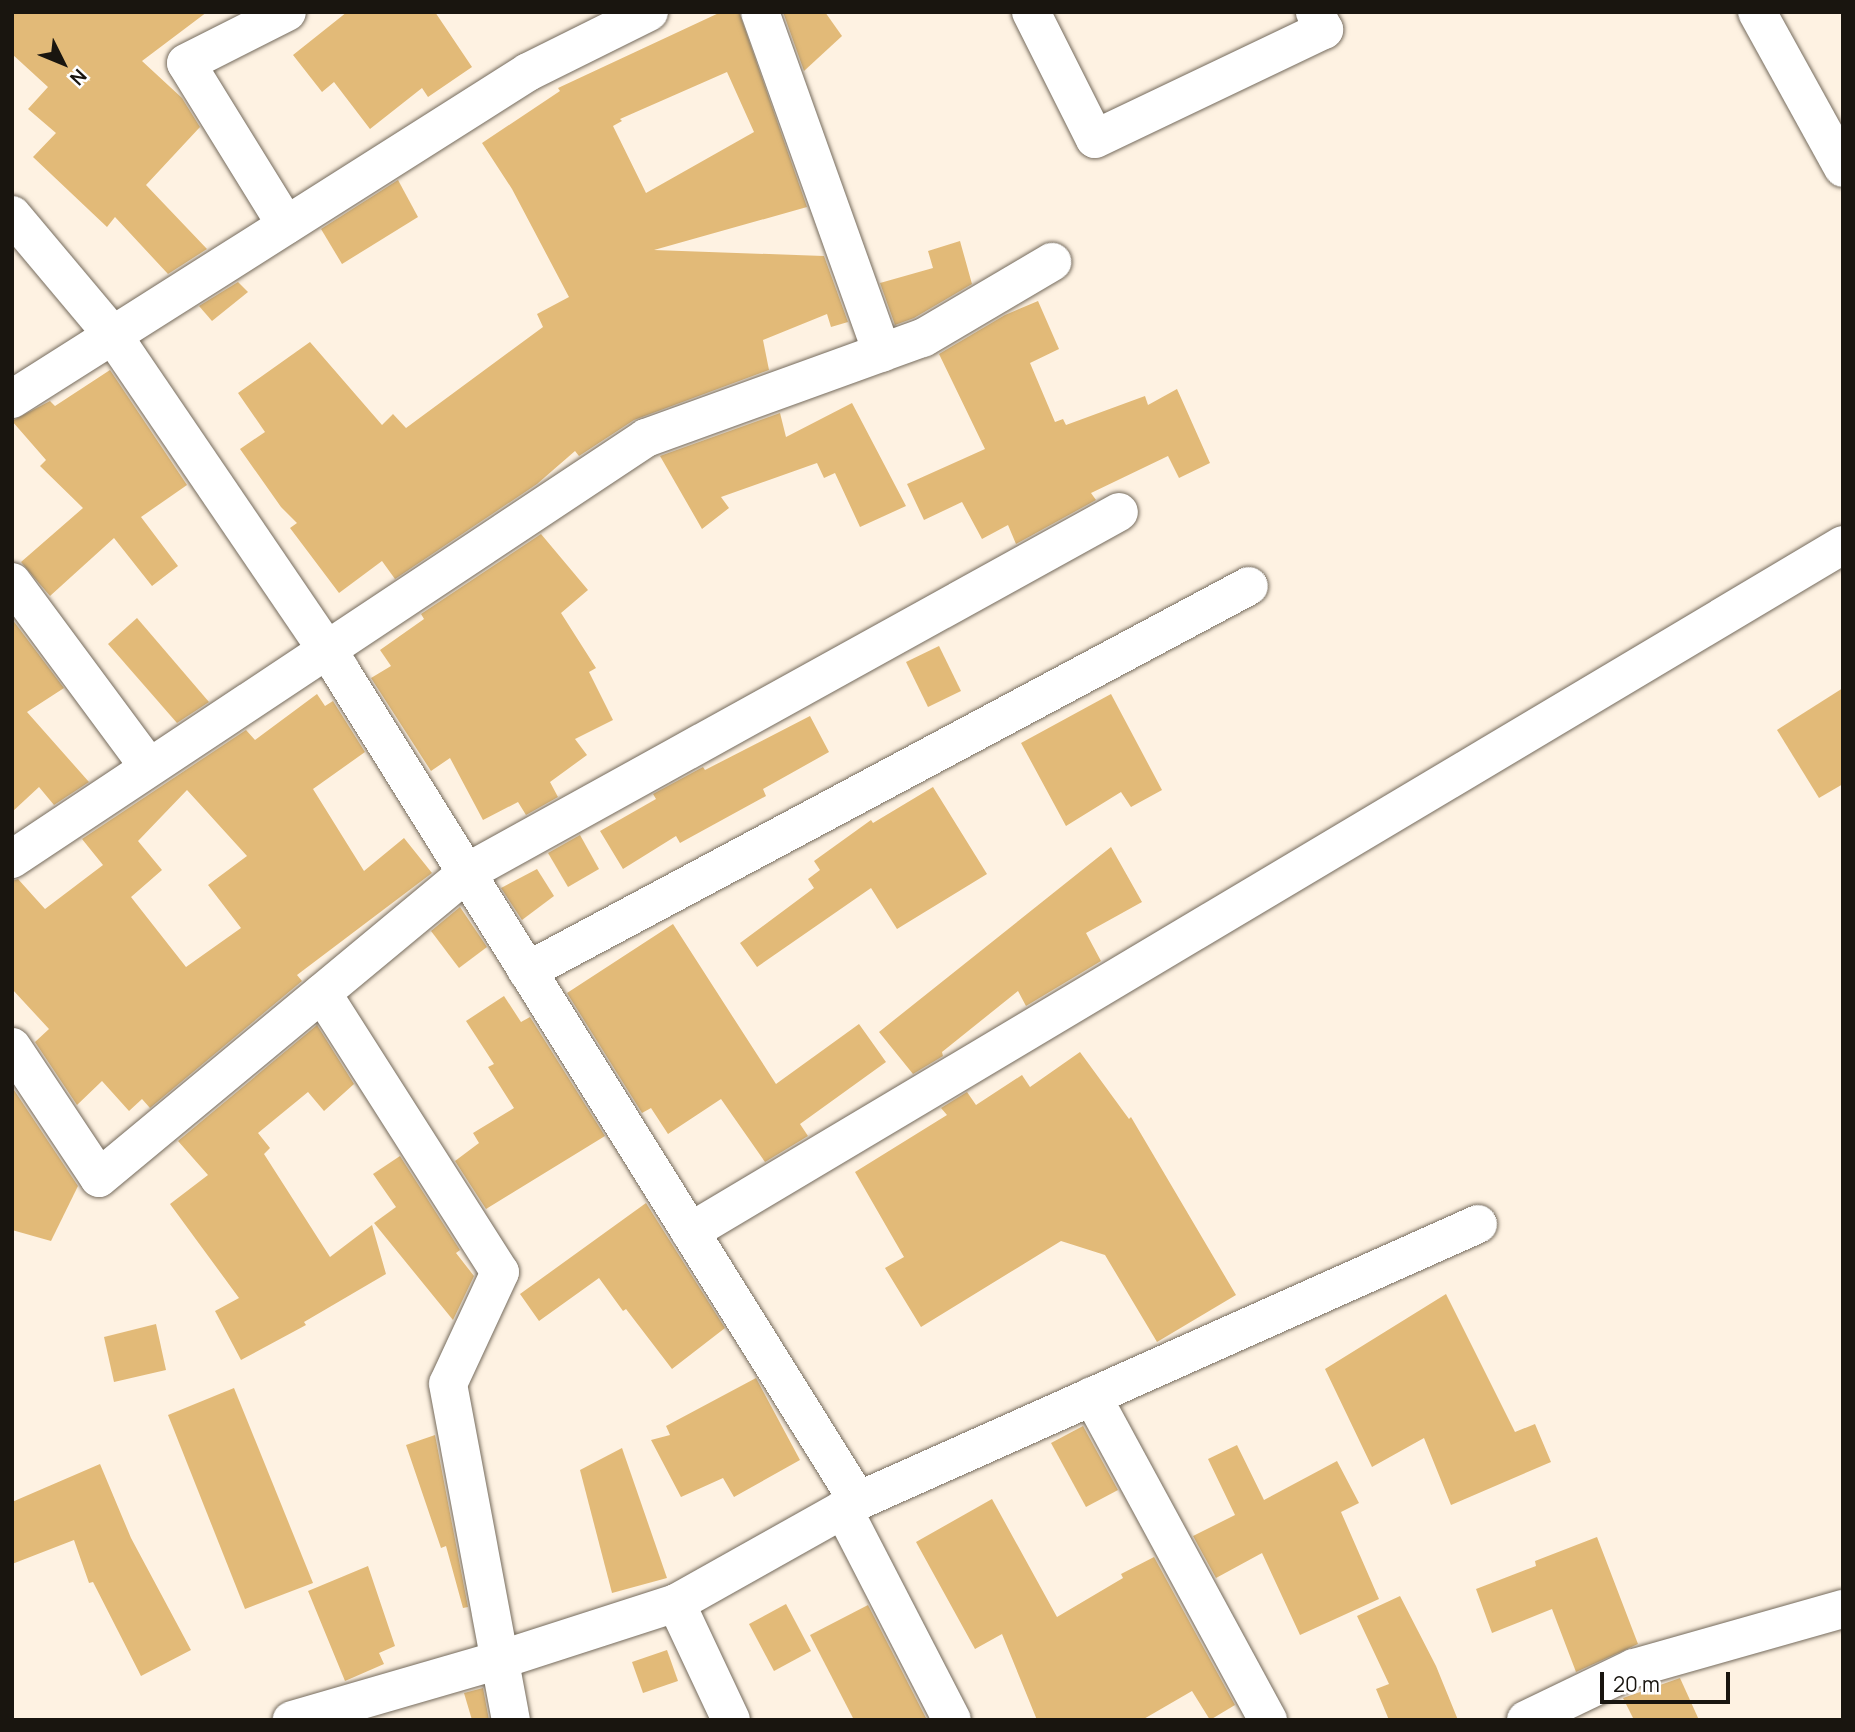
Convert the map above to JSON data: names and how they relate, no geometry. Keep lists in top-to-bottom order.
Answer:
{
  "scale_bar": "20 m",
  "north": "bottom right"
}
